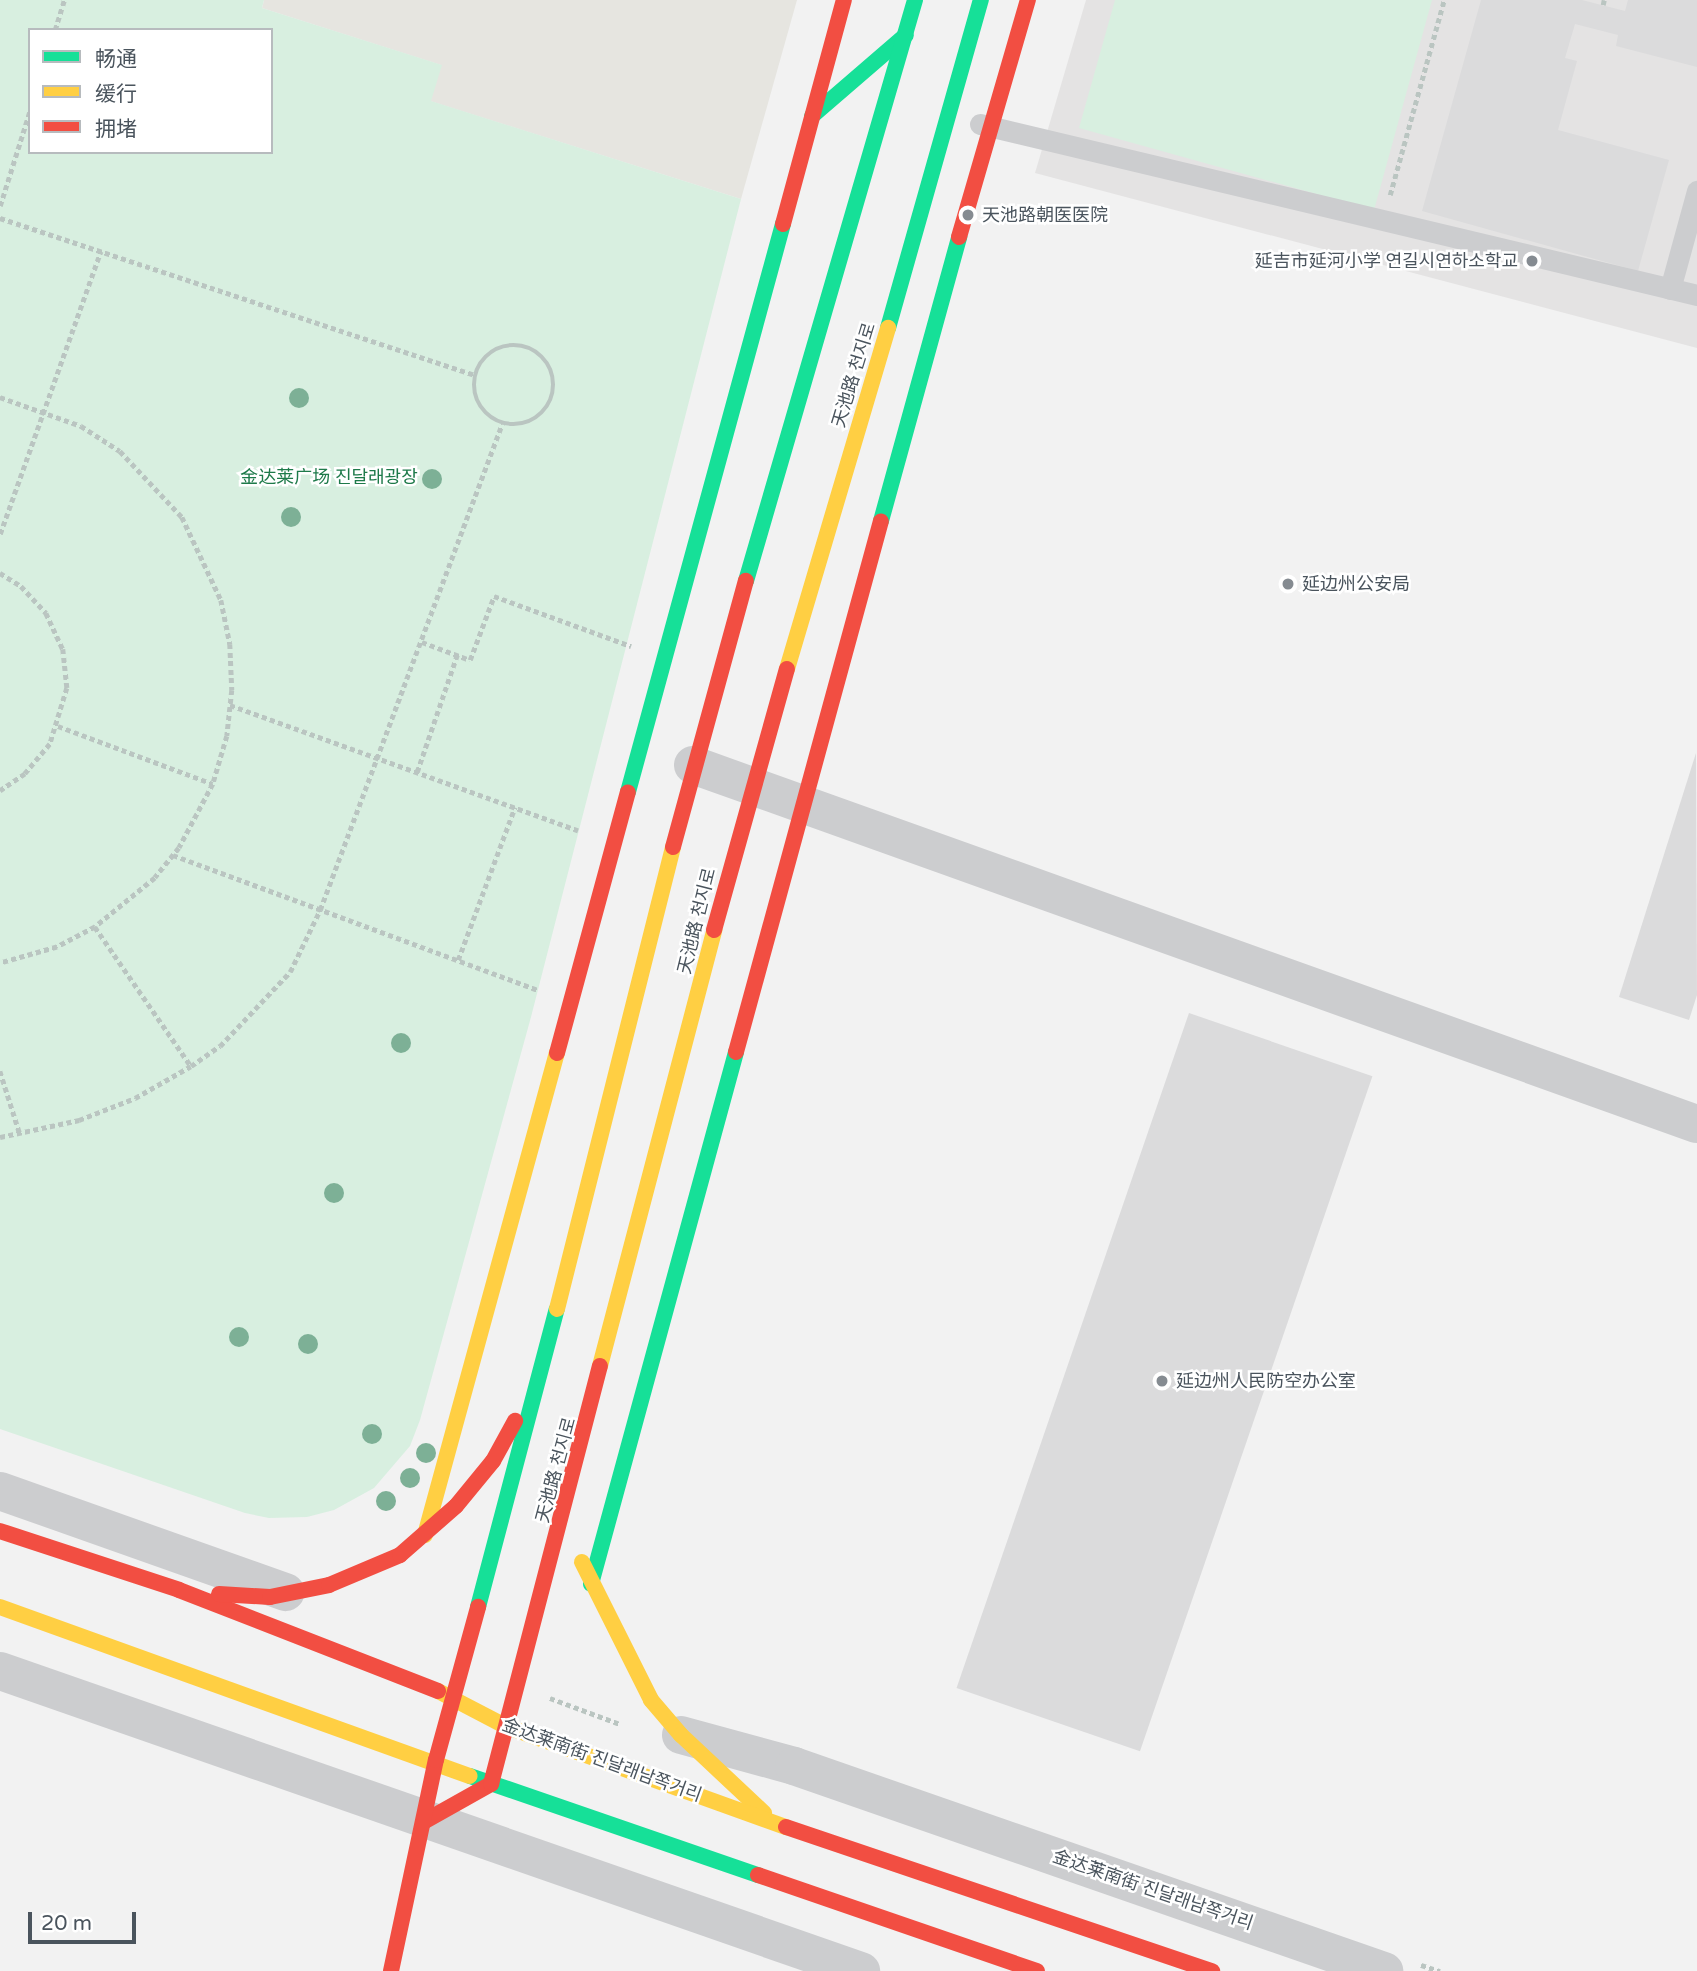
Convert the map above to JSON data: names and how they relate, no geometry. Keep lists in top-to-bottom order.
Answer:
{
  "streets": {
    "main road": ["天池路 천지로", "金达莱南街 진달래남쪽거리"]
  },
  "crossings": [
    ["天池路 천지로", "金达莱南街 진달래남쪽거리"]
  ],
  "parks": ["金达莱广场 진달래광장"],
  "places": [
    "天池路朝医医院",
    "延吉市延河小学 연길시연하소학교",
    "延边州公安局",
    "延边州人民防空办公室"
  ],
  "legend": ["畅通", "缓行", "拥堵"],
  "scale_bar": "20 m"
}
